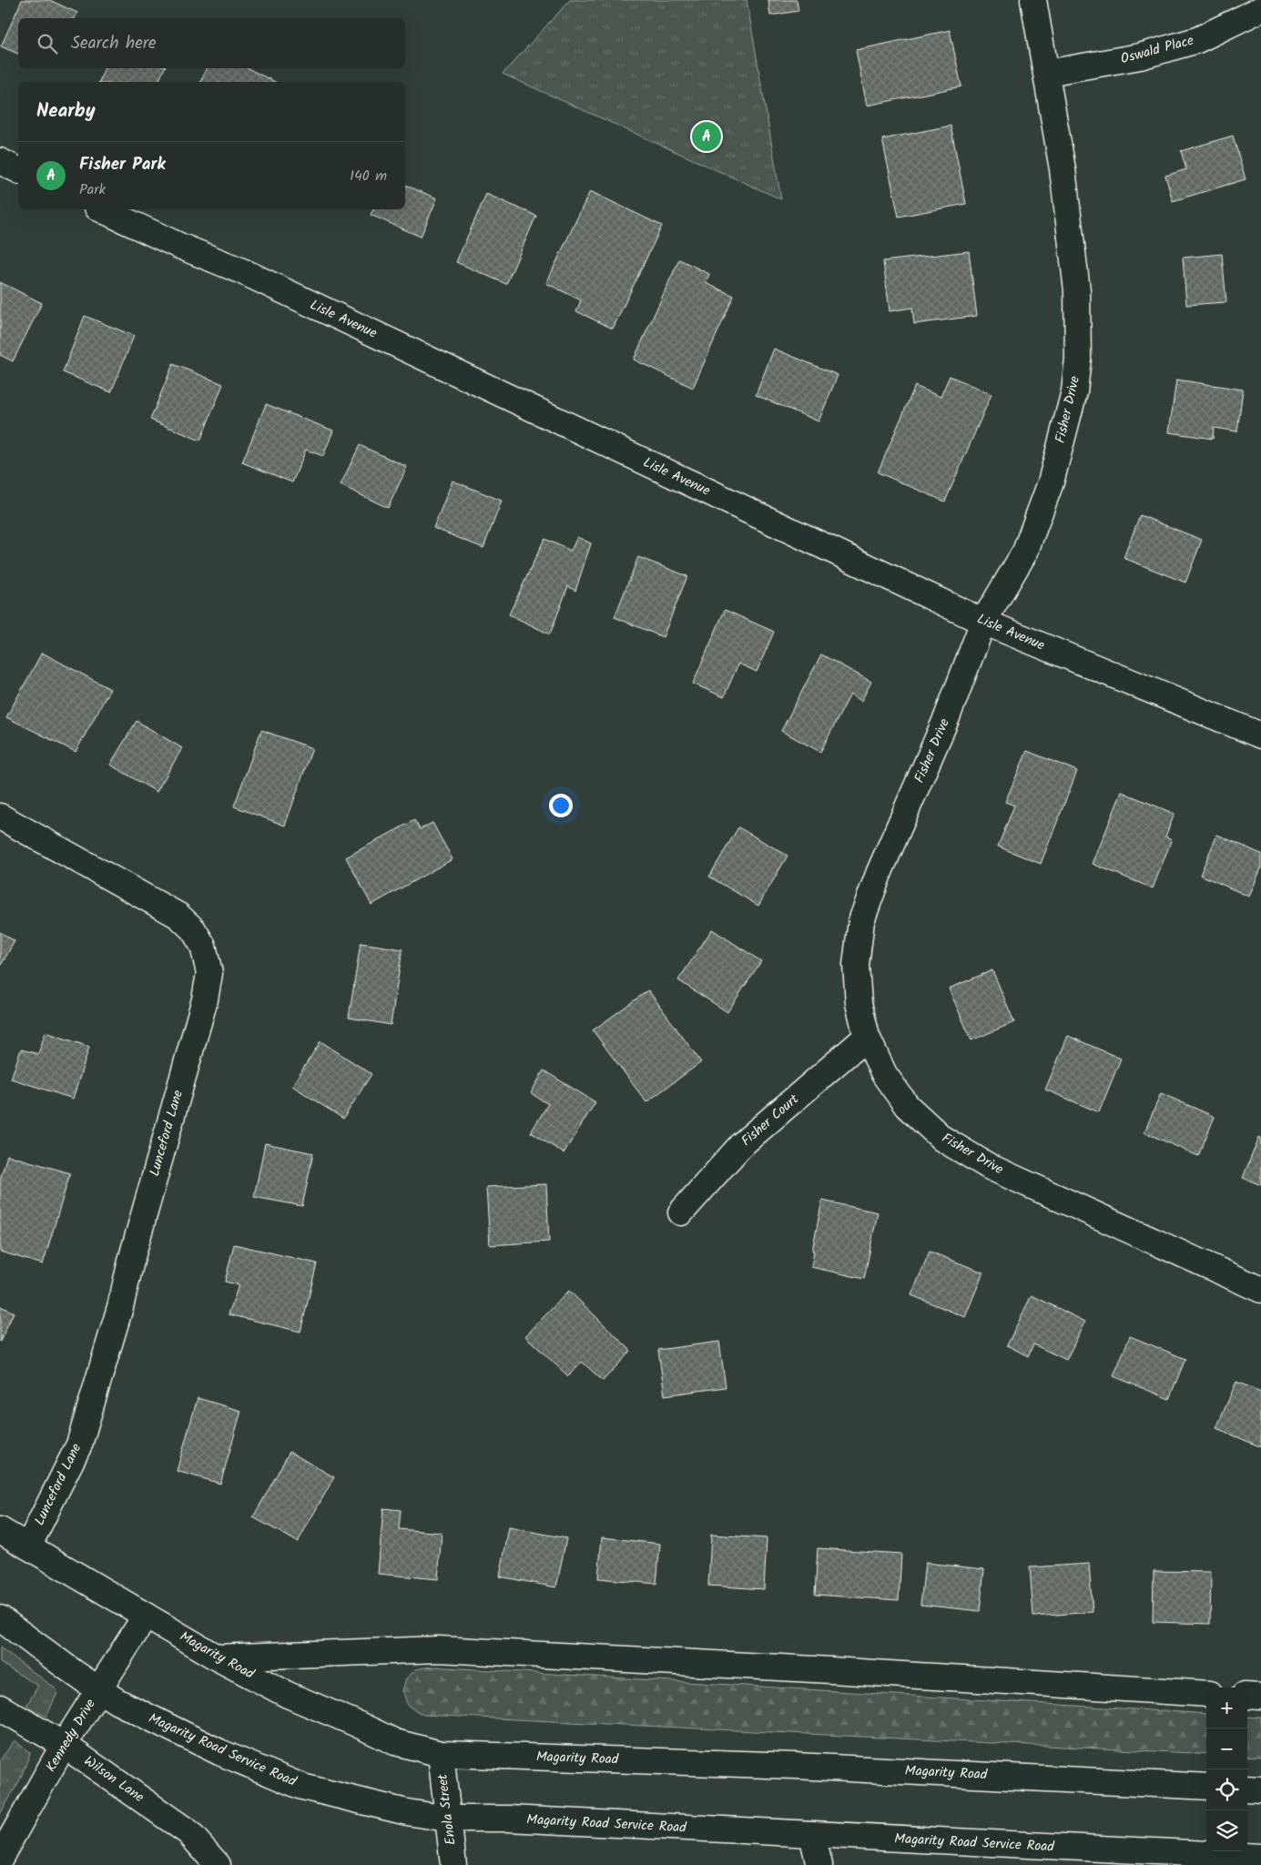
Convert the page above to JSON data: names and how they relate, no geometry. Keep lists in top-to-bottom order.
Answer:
{
  "streets": {
    "street": [
      "Oswald Place",
      "Lisle Avenue",
      "Fisher Drive",
      "Fisher Court",
      "Lunceford Lane",
      "Magarity Road",
      "Kennedy Drive",
      "Magarity Road Service Road",
      "Wilson Lane",
      "Enola Street"
    ]
  },
  "crossings": [
    ["Oswald Place", "Fisher Drive"],
    ["Lisle Avenue", "Fisher Drive"],
    ["Fisher Drive", "Fisher Court"],
    ["Lunceford Lane", "Magarity Road"],
    ["Magarity Road", "Kennedy Drive"],
    ["Magarity Road", "Enola Street"],
    ["Kennedy Drive", "Magarity Road Service Road"],
    ["Kennedy Drive", "Wilson Lane"],
    ["Magarity Road Service Road", "Enola Street"]
  ],
  "page": {
    "search": "Search here",
    "heading": "Nearby",
    "pins": "A",
    "list": [
      {
        "mark": "A",
        "name": "Fisher Park",
        "note": "Park",
        "value": "140 m"
      }
    ],
    "map_buttons": ["+", "−"]
  }
}
